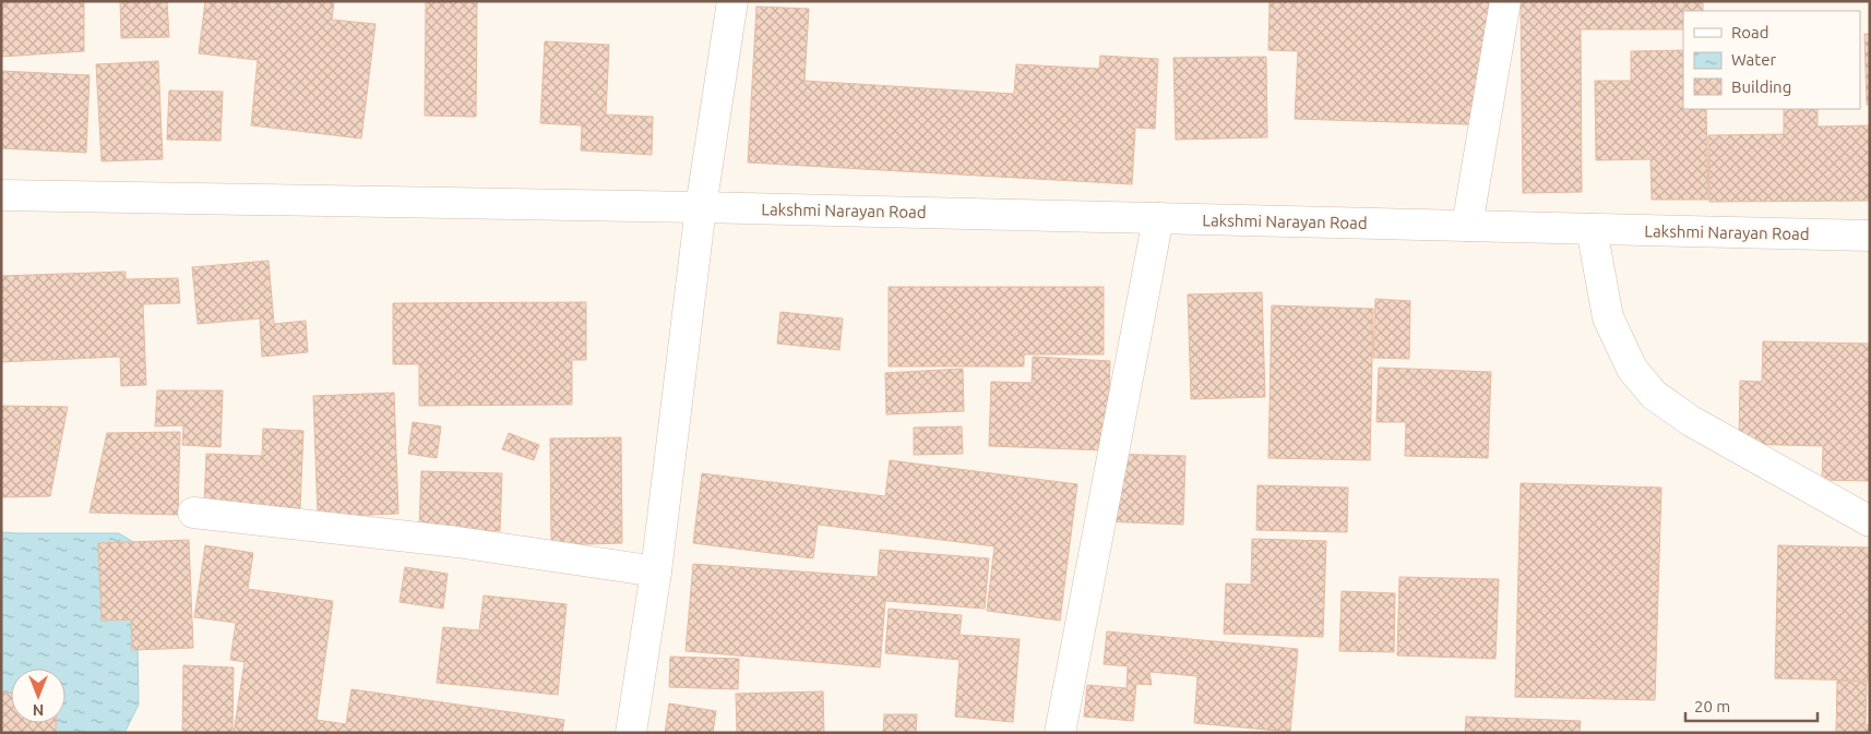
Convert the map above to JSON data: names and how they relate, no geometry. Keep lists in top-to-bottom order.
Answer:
{
  "streets": {
    "street": ["Lakshmi Narayan Road"]
  },
  "legend": ["Road", "Water", "Building"],
  "scale_bar": "20 m",
  "north": "bottom"
}
